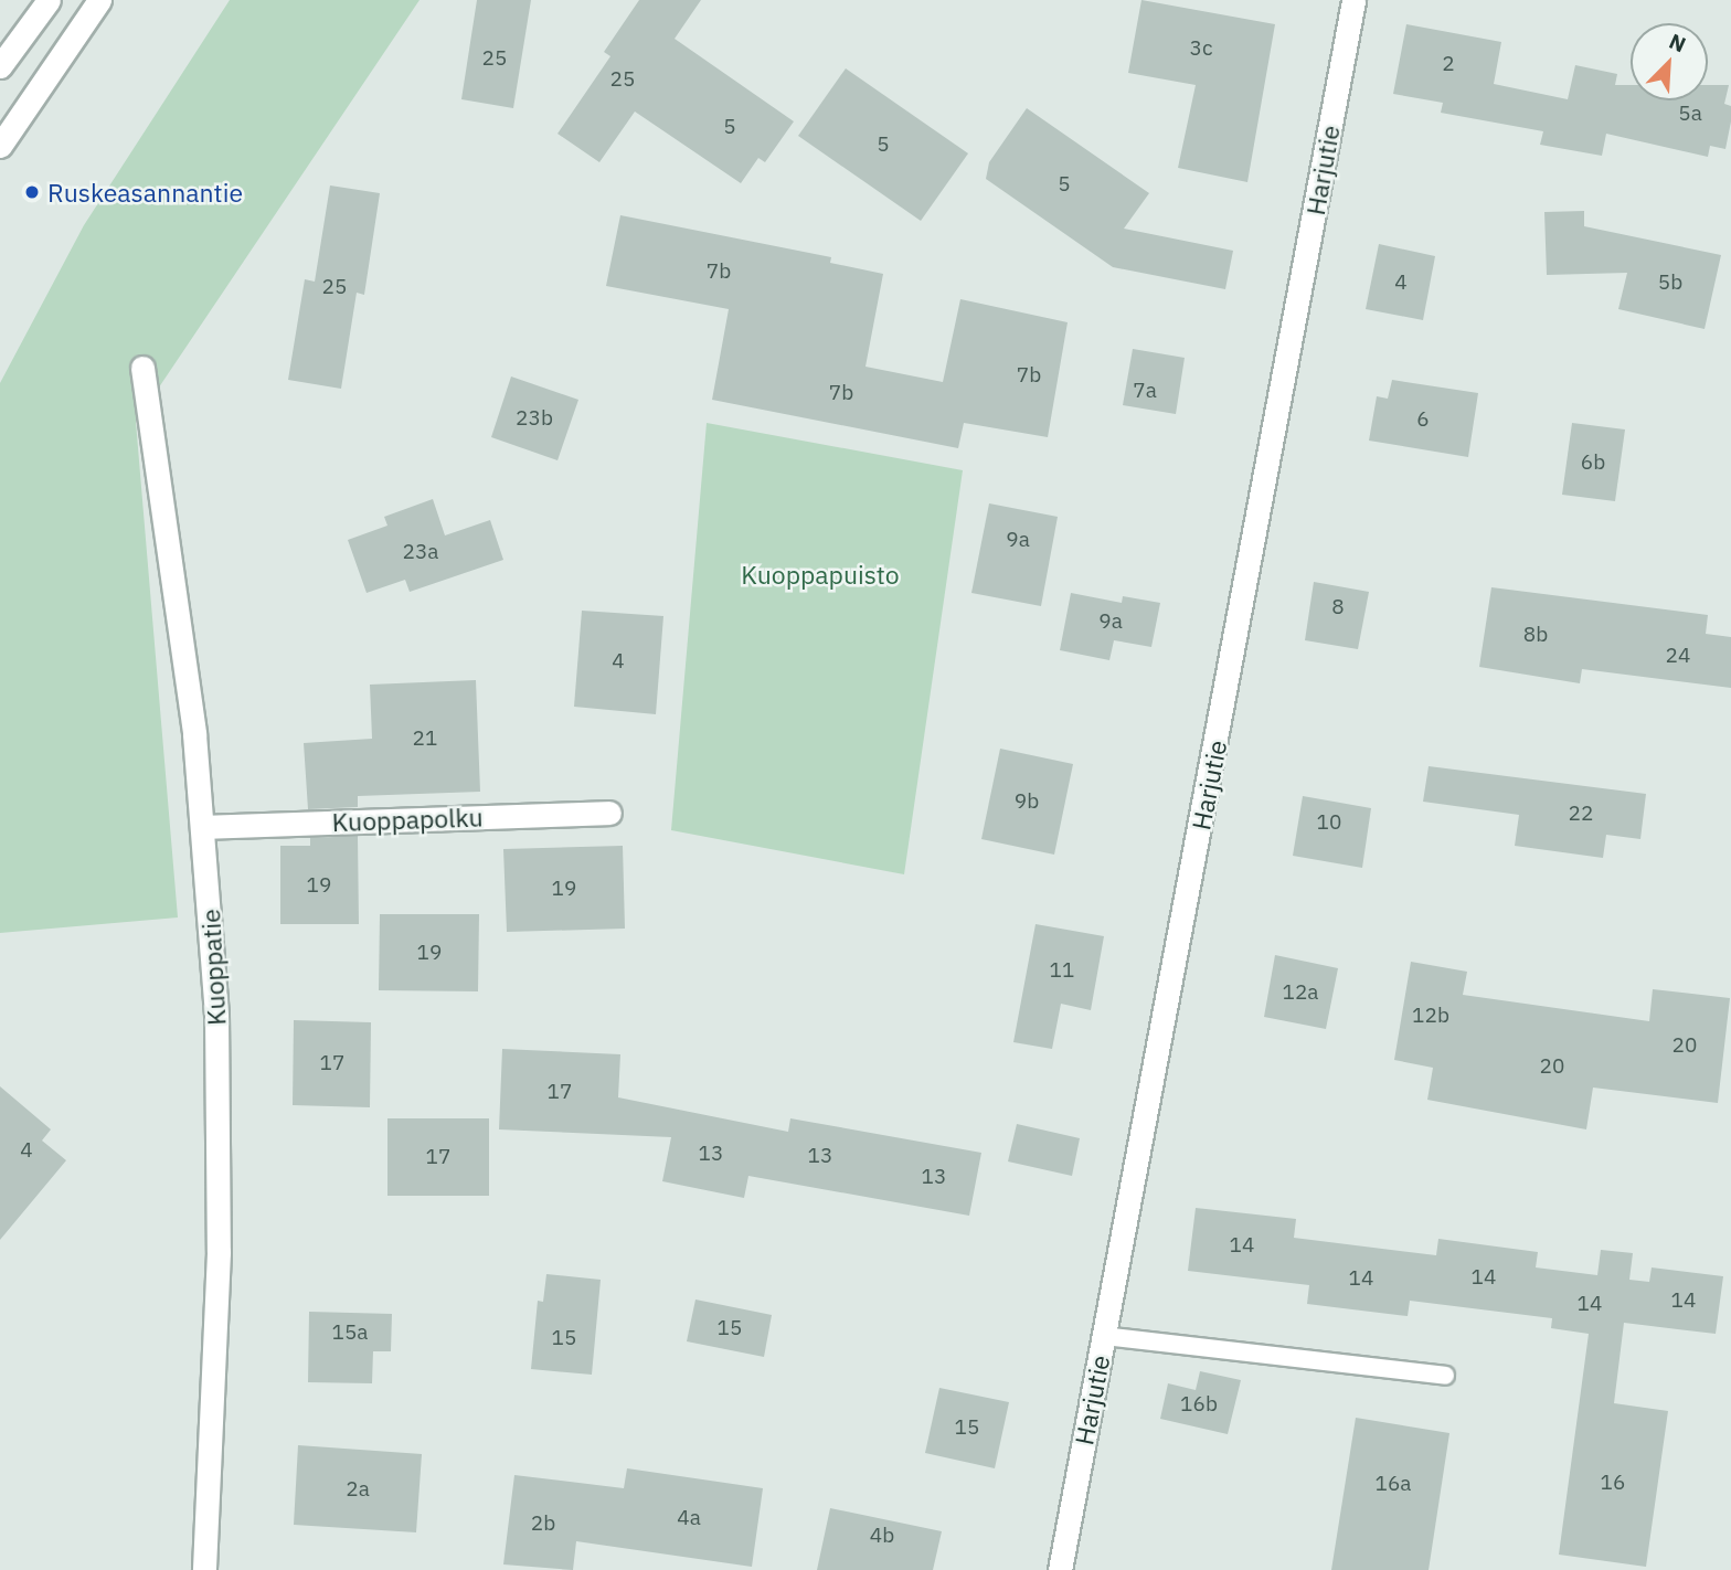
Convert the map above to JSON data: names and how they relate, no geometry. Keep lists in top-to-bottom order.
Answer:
{
  "streets": {
    "street": ["Harjutie", "Kuoppapolku", "Kuoppatie"]
  },
  "crossings": [
    ["Kuoppapolku", "Kuoppatie"]
  ],
  "parks": ["Kuoppapuisto"],
  "places": ["Ruskeasannantie"],
  "house_numbers": [
    "3c",
    "25",
    "2",
    "25",
    "5a",
    "5",
    "5",
    "5",
    "7b",
    "4",
    "5b",
    "25",
    "7b",
    "7a",
    "7b",
    "23b",
    "6",
    "6b",
    "9a",
    "23a",
    "8",
    "9a",
    "8b",
    "24",
    "4",
    "21",
    "9b",
    "22",
    "10",
    "19",
    "19",
    "19",
    "11",
    "12a",
    "12b",
    "20",
    "17",
    "20",
    "17",
    "4",
    "13",
    "13",
    "17",
    "13",
    "14",
    "14",
    "14",
    "14",
    "14",
    "15",
    "15a",
    "15",
    "16b",
    "15",
    "16",
    "16a",
    "2a",
    "4a",
    "2b",
    "4b"
  ],
  "north": "top right"
}
